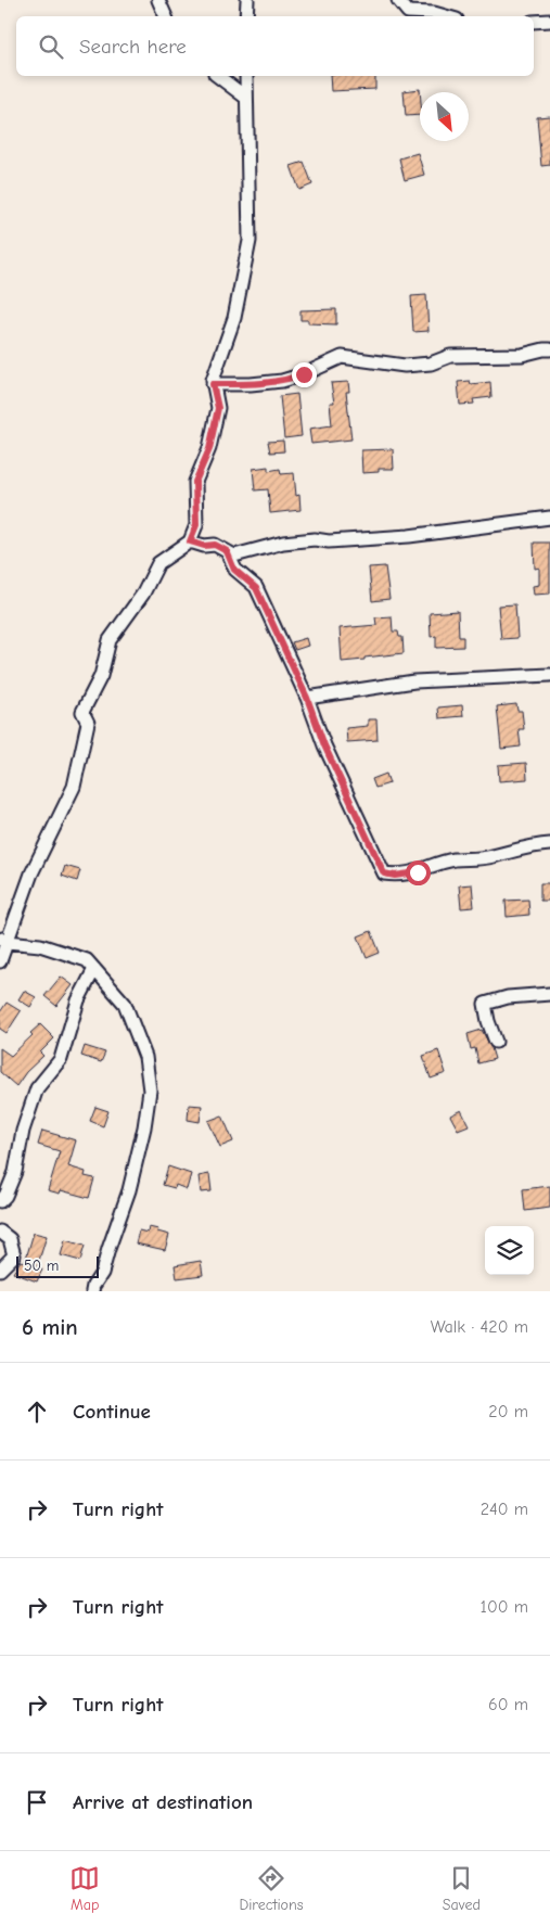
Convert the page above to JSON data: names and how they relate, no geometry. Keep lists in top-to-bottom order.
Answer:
{
  "scale_bar": "50 m",
  "north": "bottom right",
  "page": {
    "search": "Search here",
    "scale": "50 m",
    "heading": ["6 min", "Walk · 420 m"],
    "list": [
      ["Continue", "20 m"],
      ["Turn right", "240 m"],
      ["Turn right", "100 m"],
      ["Turn right", "60 m"],
      "Arrive at destination"
    ],
    "nav": ["Map", "Directions", "Saved"]
  }
}
